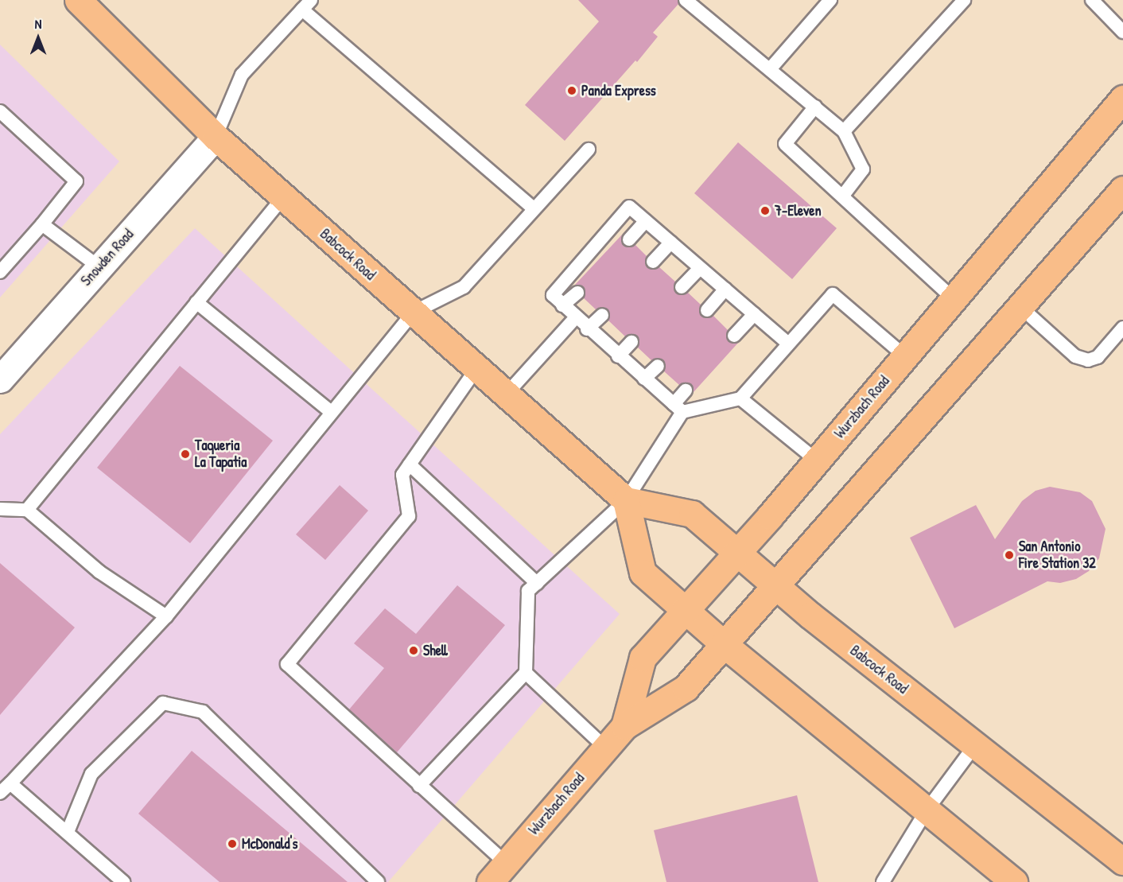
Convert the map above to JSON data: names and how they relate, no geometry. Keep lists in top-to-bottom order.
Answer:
{
  "streets": {
    "main road": ["Babcock Road", "Wurzbach Road"],
    "street": ["Snowden Road"]
  },
  "crossings": [
    ["Babcock Road", "Snowden Road"],
    ["Babcock Road", "Wurzbach Road"]
  ],
  "places": [
    "Panda Express",
    "7-Eleven",
    "Taqueria La Tapatia",
    "San Antonio Fire Station 32",
    "Shell",
    "McDonald's"
  ],
  "north": "top"
}
